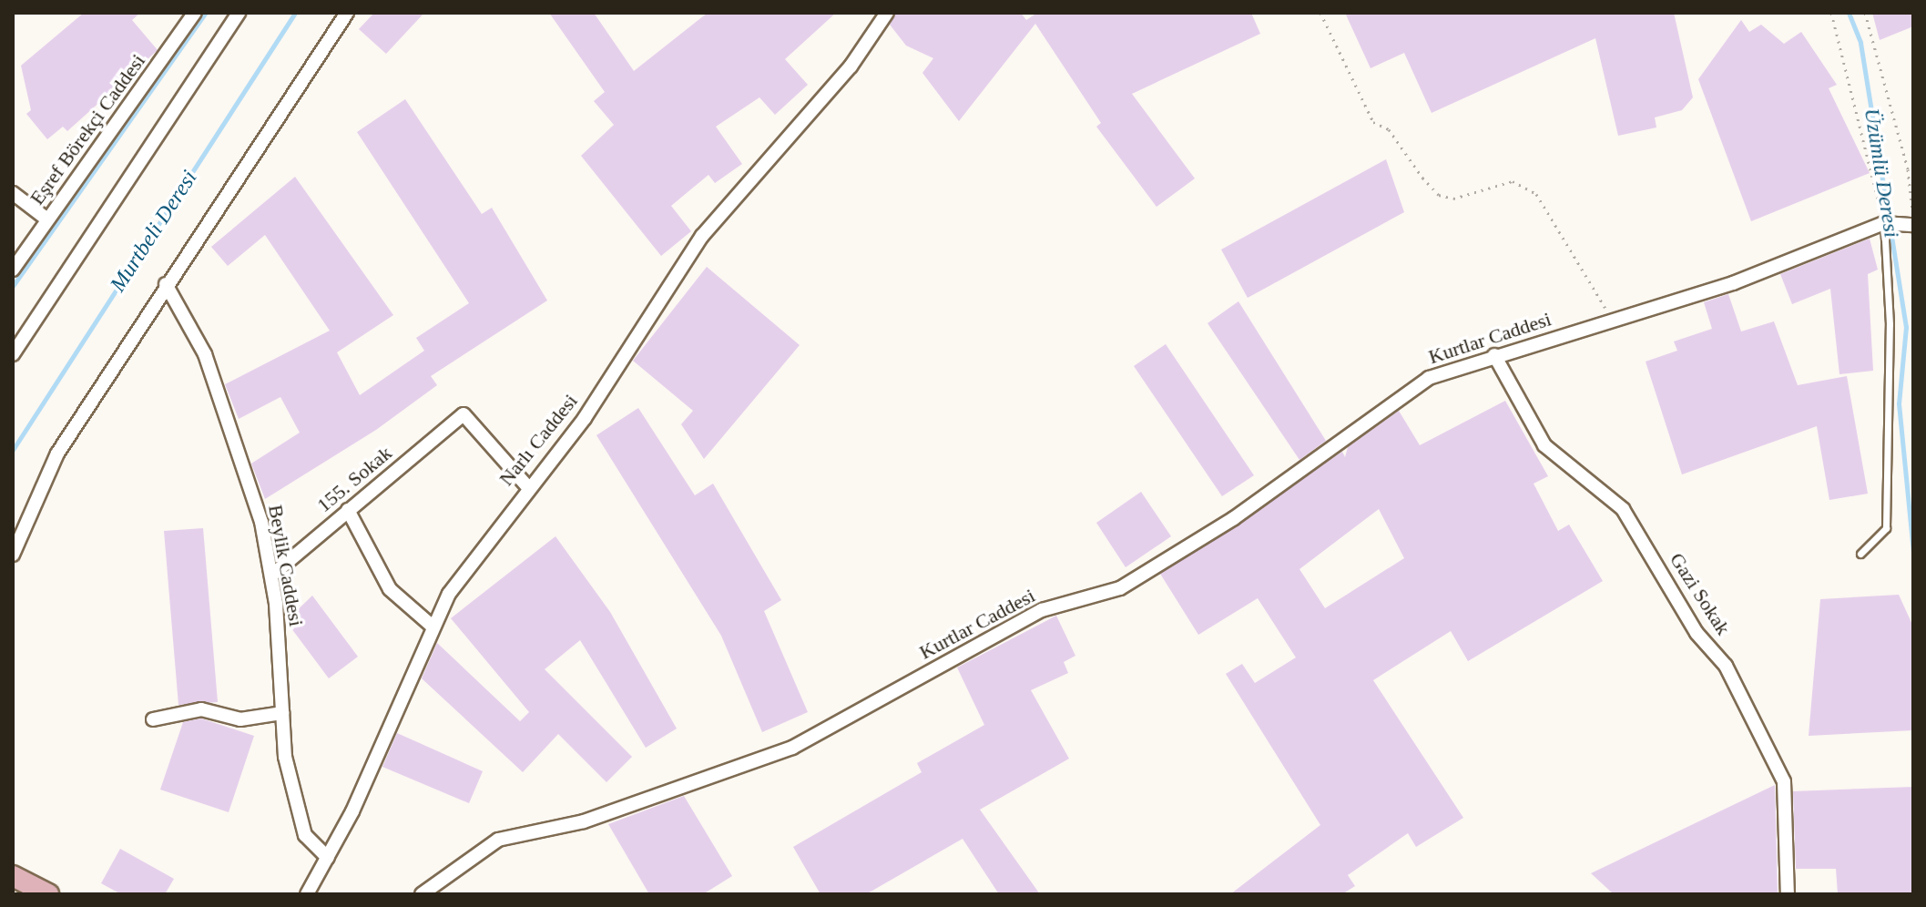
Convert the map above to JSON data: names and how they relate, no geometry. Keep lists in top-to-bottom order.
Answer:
{
  "streets": {
    "street": [
      "Eşref Börekçi Caddesi",
      "Kurtlar Caddesi",
      "Narlı Caddesi",
      "155. Sokak",
      "Beylik Caddesi",
      "Gazi Sokak"
    ]
  },
  "crossings": [
    ["Kurtlar Caddesi", "Gazi Sokak"],
    ["Narlı Caddesi", "155. Sokak"],
    ["Narlı Caddesi", "Beylik Caddesi"],
    ["155. Sokak", "Beylik Caddesi"]
  ],
  "water": ["Üzümlü Deresi", "Murtbeli Deresi"]
}
